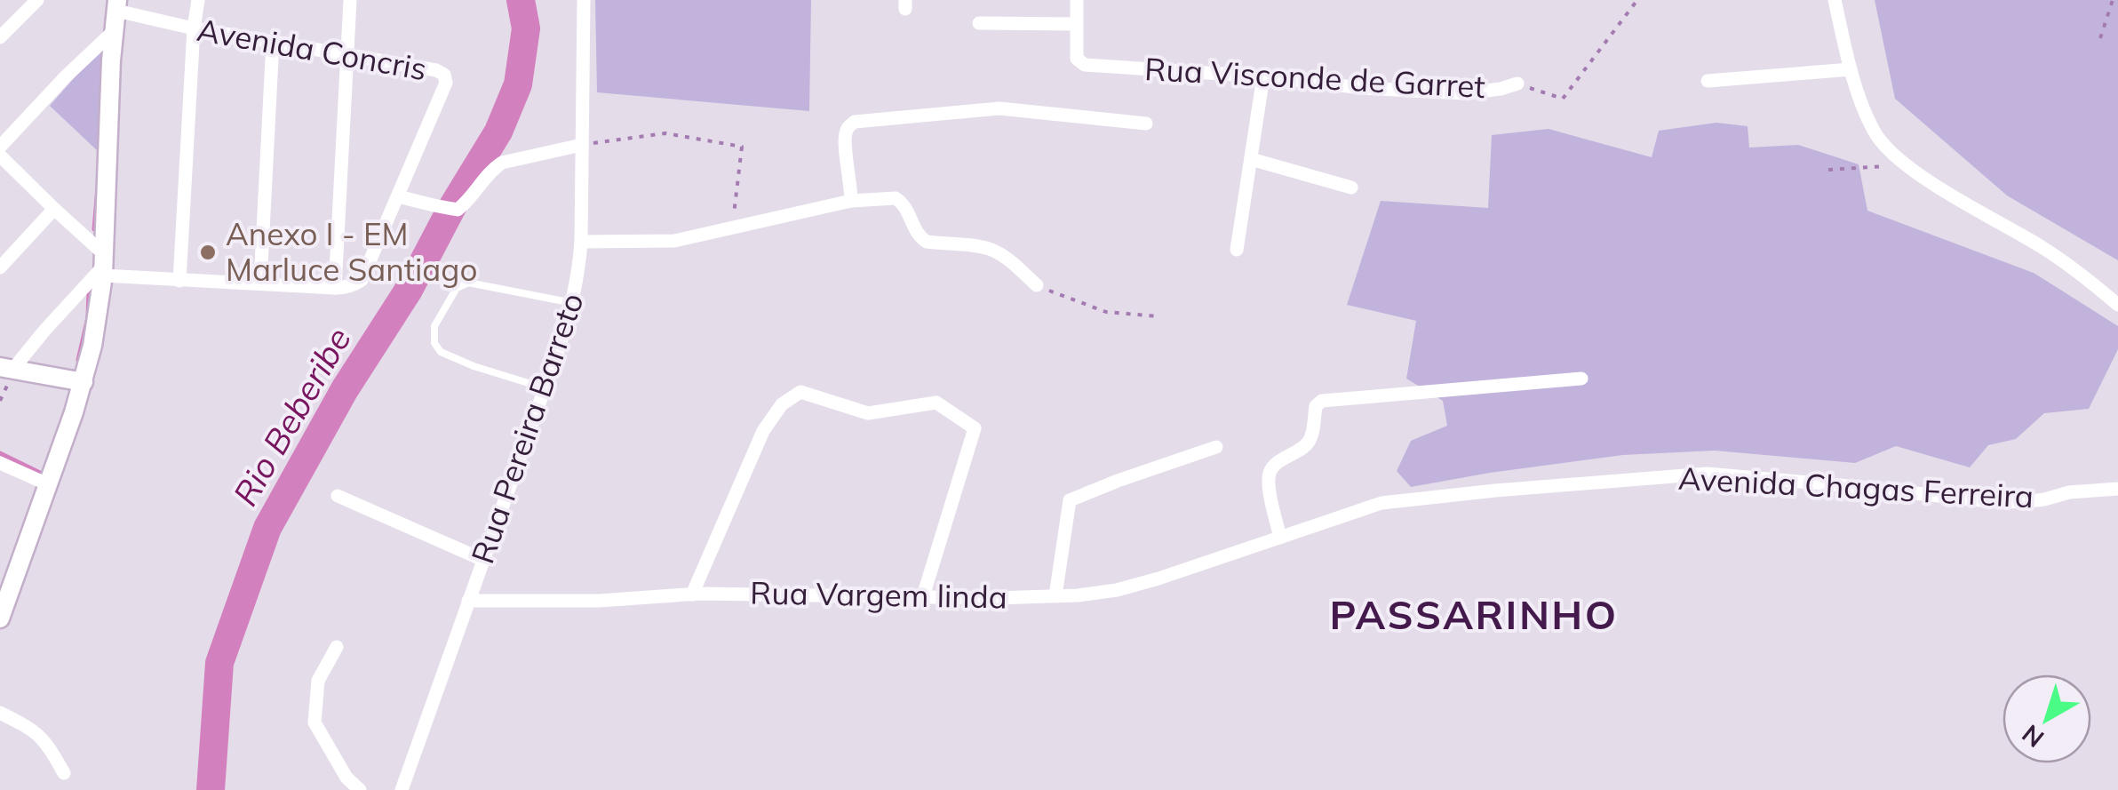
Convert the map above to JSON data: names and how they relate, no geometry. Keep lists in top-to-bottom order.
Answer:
{
  "streets": {
    "street": [
      "Avenida Concris",
      "Rua Visconde de Garret",
      "Rua Pereira Barreto",
      "Avenida Chagas Ferreira",
      "Rua Vargem linda"
    ]
  },
  "crossings": [
    ["Rua Pereira Barreto", "Rua Vargem linda"],
    ["Avenida Chagas Ferreira", "Rua Vargem linda"]
  ],
  "districts": ["PASSARINHO"],
  "water": ["Rio Beberibe"],
  "places": ["Anexo I - EM Marluce Santiago"],
  "north": "bottom left"
}
